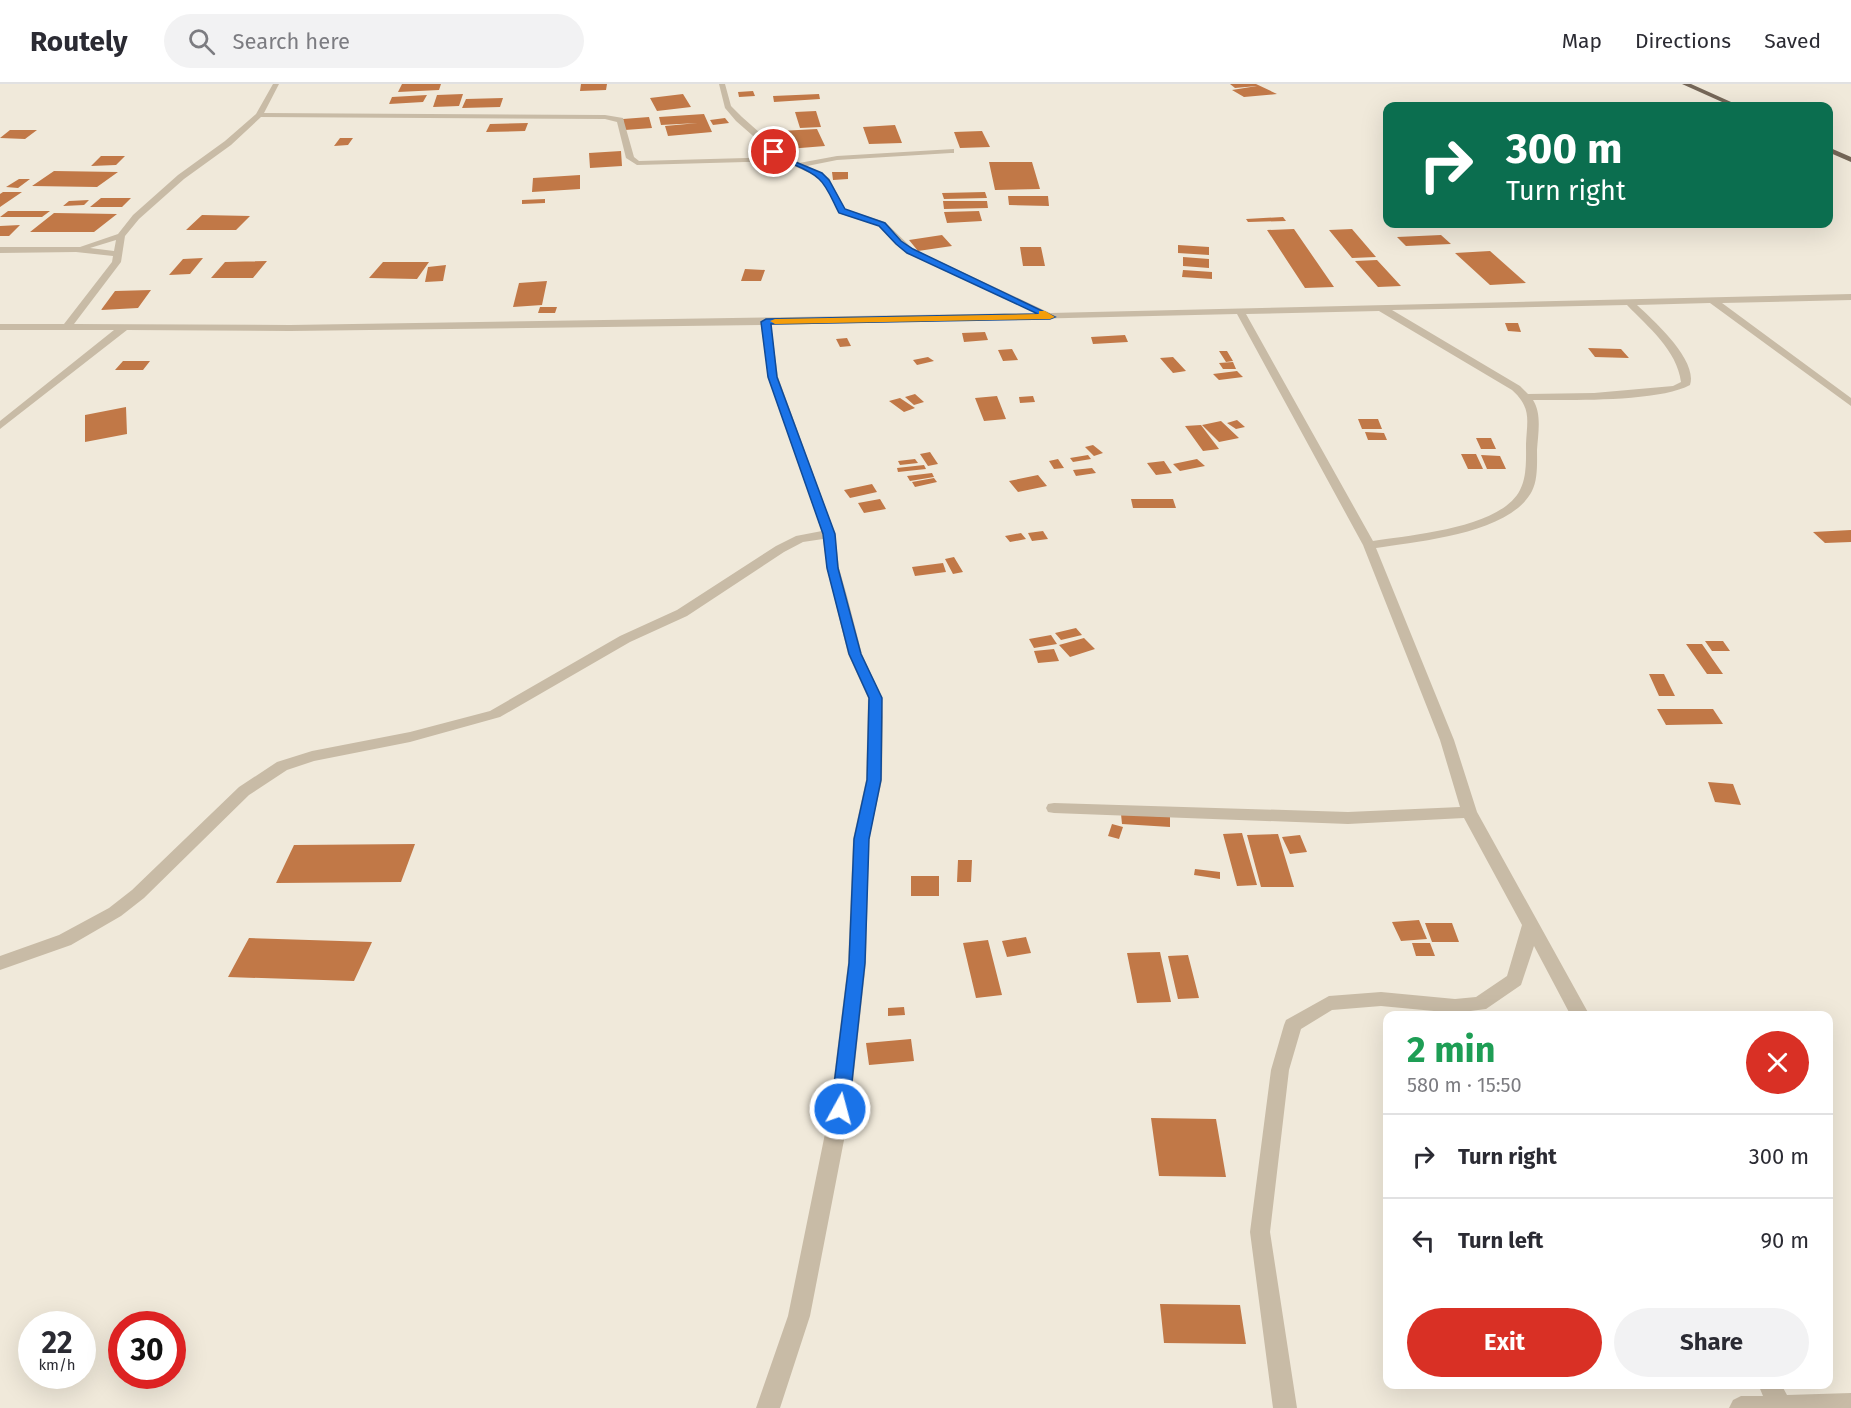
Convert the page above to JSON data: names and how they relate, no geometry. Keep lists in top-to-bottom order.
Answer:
{
  "page": {
    "header": "Routely",
    "search": "Search here",
    "nav": ["Map", "Directions", "Saved"],
    "turn": ["300 m", "Turn right"],
    "heading": ["2 min", "580 m · 15:50"],
    "list": [
      {
        "name": "Turn right",
        "value": "300 m"
      },
      {
        "name": "Turn left",
        "value": "90 m"
      }
    ],
    "buttons": ["Exit", "Share"],
    "speed": "22 km/h",
    "limit": "30"
  }
}
